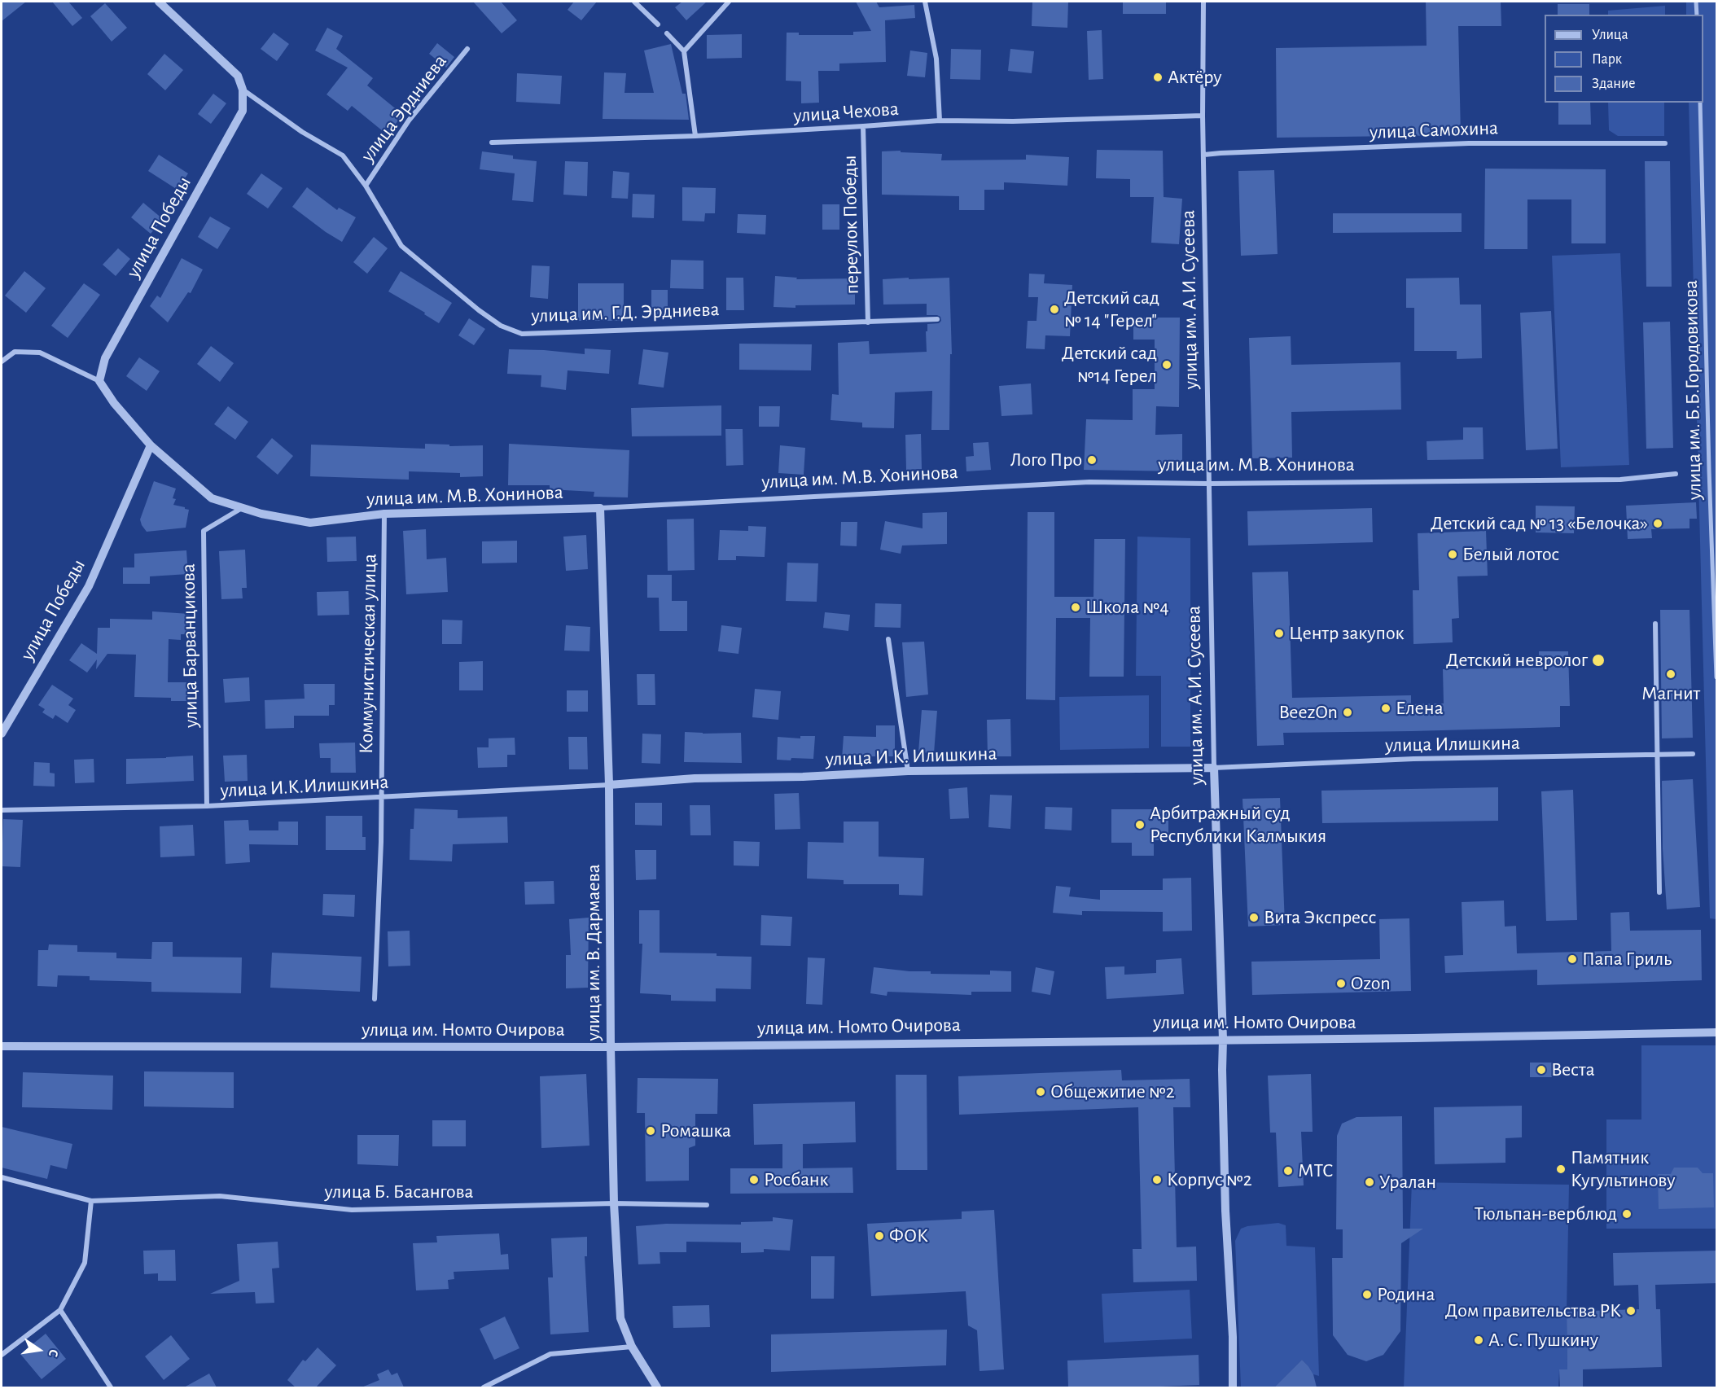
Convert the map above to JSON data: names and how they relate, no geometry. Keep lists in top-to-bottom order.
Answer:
{
  "streets": {
    "street": [
      "улица Эрдниева",
      "улица Чехова",
      "улица Самохина",
      "переулок Победы",
      "улица Победы",
      "улица им. А.И. Сусеева",
      "улица им. Г.Д. Эрдниева",
      "улица им. Б.Б.Городовикова",
      "улица им. М.В. Хонинова",
      "улица Барванцикова",
      "Коммунистическая улица",
      "улица Илишкина",
      "улица И.К. Илишкина",
      "улица И.К.Илишкина",
      "улица им. В. Дармаева",
      "улица им. Номто Очирова",
      "улица Б. Басангова"
    ]
  },
  "crossings": [
    ["улица Эрдниева", "улица им. Г.Д. Эрдниева"],
    ["улица Чехова", "переулок Победы"],
    ["улица Чехова", "улица им. А.И. Сусеева"],
    ["улица Самохина", "улица им. А.И. Сусеева"],
    ["переулок Победы", "улица им. Г.Д. Эрдниева"],
    ["улица Победы", "улица им. Г.Д. Эрдниева"],
    ["улица Победы", "улица им. М.В. Хонинова"],
    ["улица им. А.И. Сусеева", "улица им. М.В. Хонинова"],
    ["улица им. А.И. Сусеева", "улица Илишкина"],
    ["улица им. А.И. Сусеева", "улица И.К. Илишкина"],
    ["улица им. А.И. Сусеева", "улица им. Номто Очирова"],
    ["улица им. М.В. Хонинова", "улица Барванцикова"],
    ["улица им. М.В. Хонинова", "Коммунистическая улица"],
    ["улица им. М.В. Хонинова", "улица им. В. Дармаева"],
    ["улица Барванцикова", "улица И.К.Илишкина"],
    ["Коммунистическая улица", "улица И.К.Илишкина"],
    ["улица Илишкина", "улица И.К. Илишкина"],
    ["улица И.К. Илишкина", "улица И.К.Илишкина"],
    ["улица И.К. Илишкина", "улица им. В. Дармаева"],
    ["улица И.К.Илишкина", "улица им. В. Дармаева"],
    ["улица им. В. Дармаева", "улица им. Номто Очирова"],
    ["улица им. В. Дармаева", "улица Б. Басангова"]
  ],
  "places": [
    "Актёру",
    "Детский сад № 14 \"Герел\"",
    "Детский сад №14 Герел",
    "Лого Про",
    "Детский сад № 13 «Белочка»",
    "Белый лотос",
    "Школа №4",
    "Центр закупок",
    "Детский невролог",
    "Магнит",
    "Елена",
    "BeezOn",
    "Арбитражный суд Республики Калмыкия",
    "Вита Экспресс",
    "Папа Гриль",
    "Ozon",
    "Веста",
    "Общежитие №2",
    "Ромашка",
    "Памятник Кугультинову",
    "МТС",
    "Росбанк",
    "Корпус №2",
    "Уралан",
    "Тюльпан-верблюд",
    "ФОК",
    "Родина",
    "Дом правительства РК",
    "А. С. Пушкину"
  ],
  "legend": ["Улица", "Парк", "Здание"],
  "north": "right"
}
